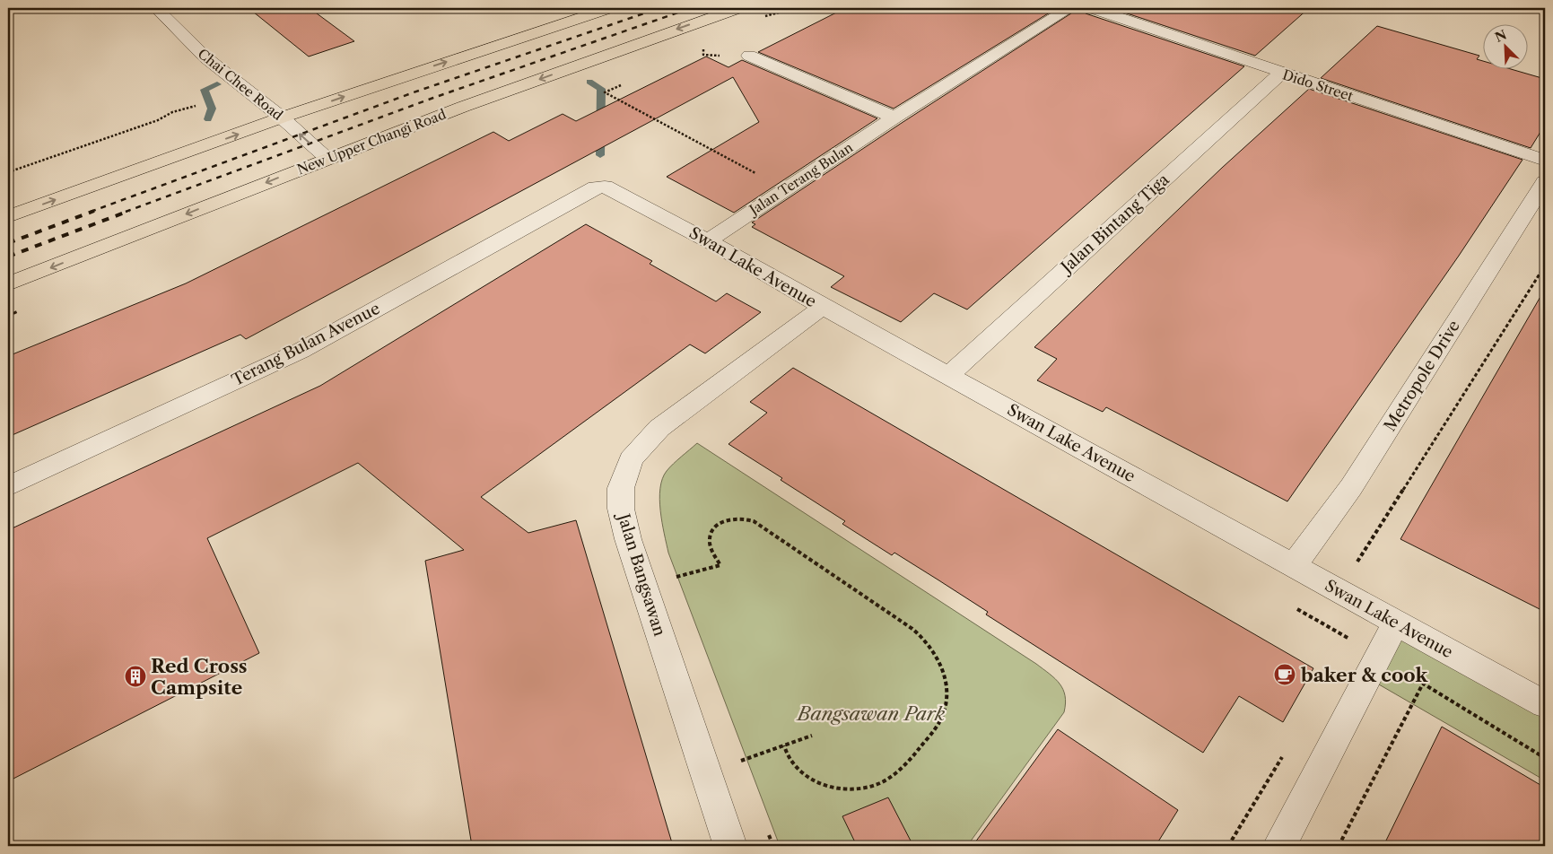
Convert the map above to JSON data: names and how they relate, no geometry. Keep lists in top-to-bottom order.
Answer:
{
  "streets": {
    "main road": ["New Upper Changi Road"],
    "street": [
      "Chai Chee Road",
      "Dido Street",
      "Jalan Terang Bulan",
      "Jalan Bintang Tiga",
      "Swan Lake Avenue",
      "Terang Bulan Avenue",
      "Metropole Drive",
      "Jalan Bangsawan"
    ]
  },
  "crossings": [
    ["Chai Chee Road", "New Upper Changi Road"],
    ["Dido Street", "Jalan Bintang Tiga"],
    ["Jalan Terang Bulan", "Swan Lake Avenue"],
    ["Jalan Bintang Tiga", "Swan Lake Avenue"],
    ["Swan Lake Avenue", "Terang Bulan Avenue"],
    ["Swan Lake Avenue", "Metropole Drive"],
    ["Swan Lake Avenue", "Jalan Bangsawan"]
  ],
  "parks": ["Bangsawan Park"],
  "places": {
    "cafe": ["baker & cook"],
    "building": ["Red Cross Campsite"]
  },
  "north": "top left"
}
